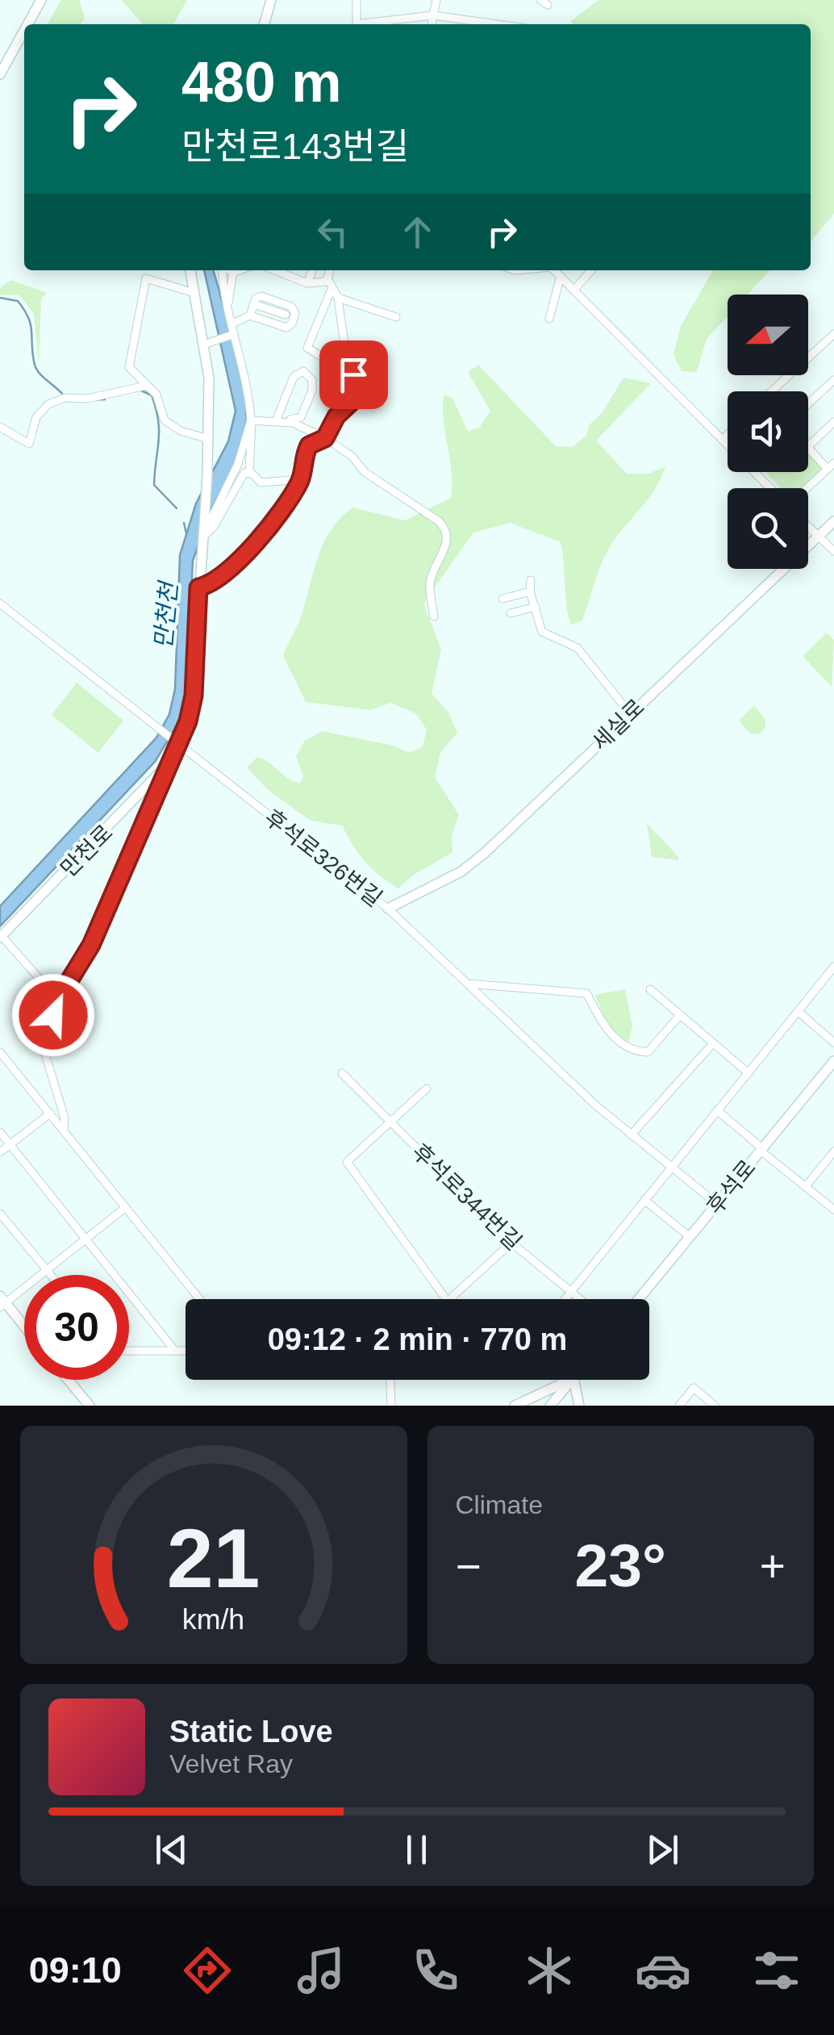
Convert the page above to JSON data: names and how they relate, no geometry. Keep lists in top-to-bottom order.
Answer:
{
  "streets": {
    "street": [
      "세실로",
      "만천로",
      "후석로326번길",
      "후석로",
      "후석로344번길"
    ]
  },
  "crossings": [
    ["세실로", "후석로326번길"],
    ["만천로", "후석로326번길"],
    ["후석로326번길", "후석로"]
  ],
  "water": ["만천천"],
  "north": "left",
  "page": {
    "turn": ["480 m", "만천로143번길"],
    "limit": "30",
    "trip": "09:12 · 2 min · 770 m",
    "tile": "Climate",
    "heat": ["−", "23°", "+"],
    "song": ["Static Love", "Velvet Ray"],
    "tabs": "09:10",
    "gauge": ["21", "km/h"]
  }
}
